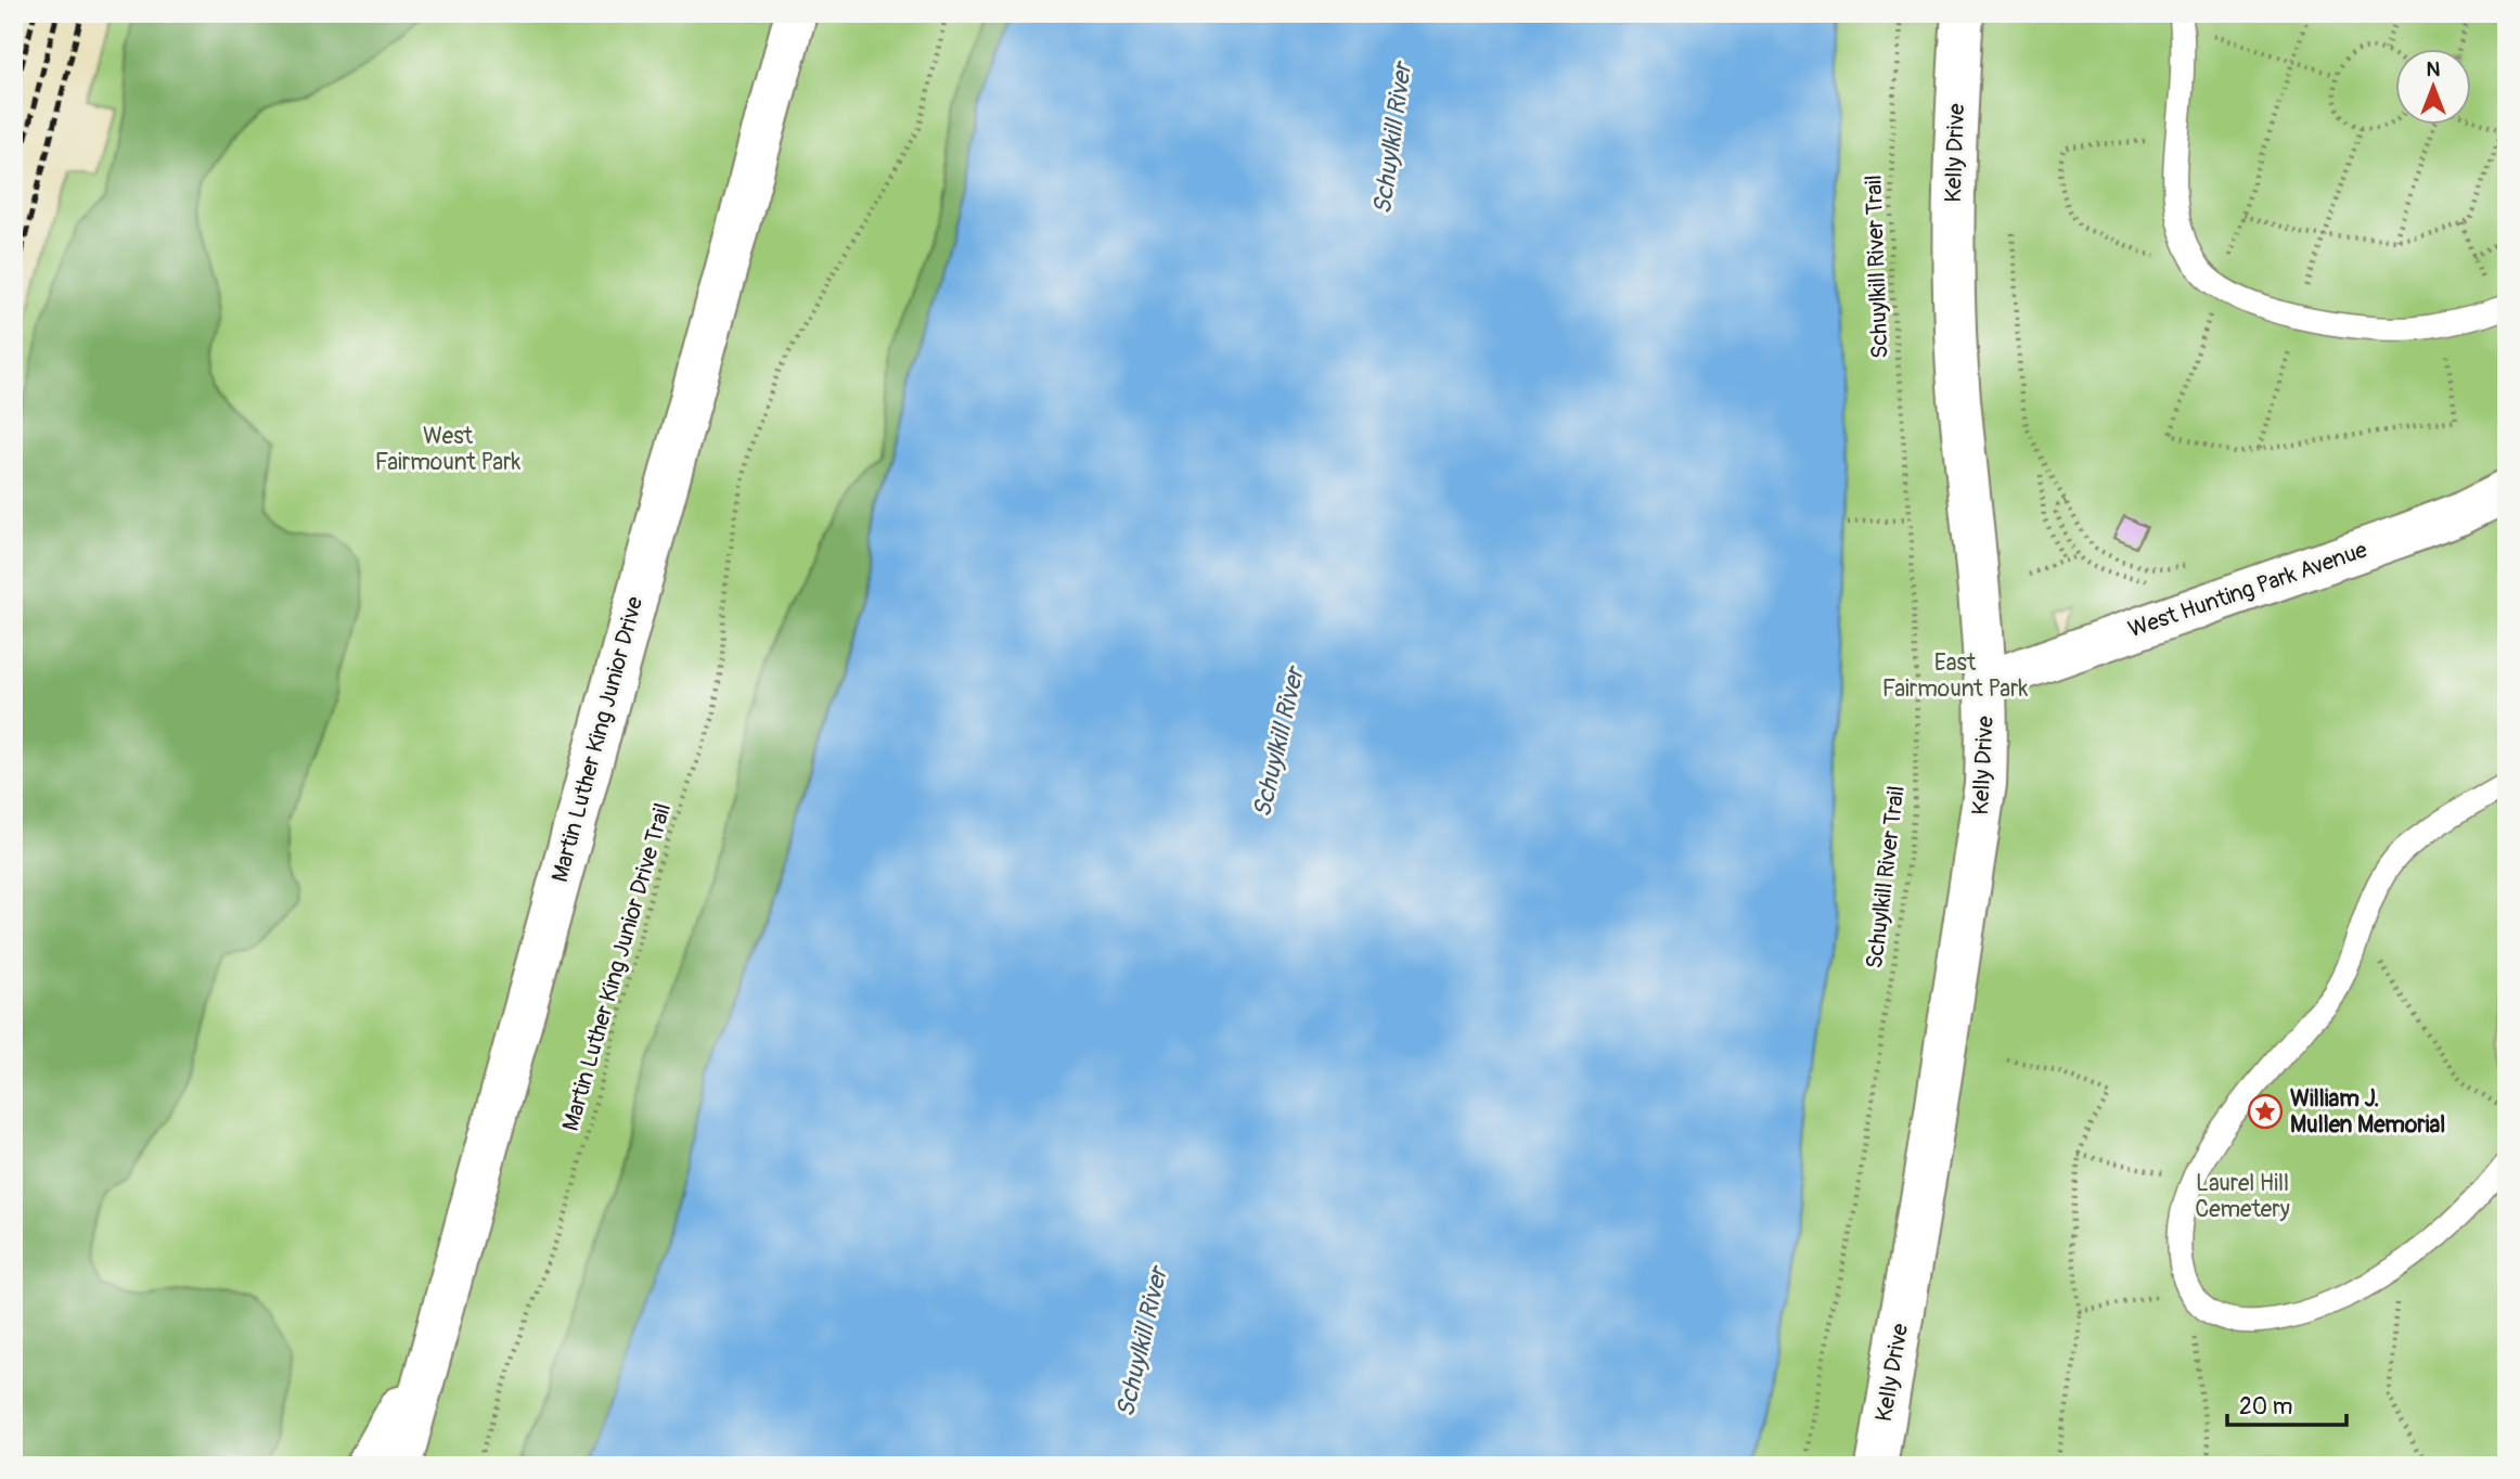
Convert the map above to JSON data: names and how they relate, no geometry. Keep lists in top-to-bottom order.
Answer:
{
  "streets": {
    "main road": ["Kelly Drive", "West Hunting Park Avenue", "Martin Luther King Junior Drive"],
    "path": ["Schuylkill River Trail", "Martin Luther King Junior Drive Trail"]
  },
  "crossings": [
    ["Kelly Drive", "West Hunting Park Avenue"]
  ],
  "water": ["Schuylkill River"],
  "parks": ["West Fairmount Park", "East Fairmount Park", "Laurel Hill Cemetery"],
  "places": {
    "place": ["William J. Mullen Memorial"]
  },
  "scale_bar": "20 m",
  "north": "top"
}
